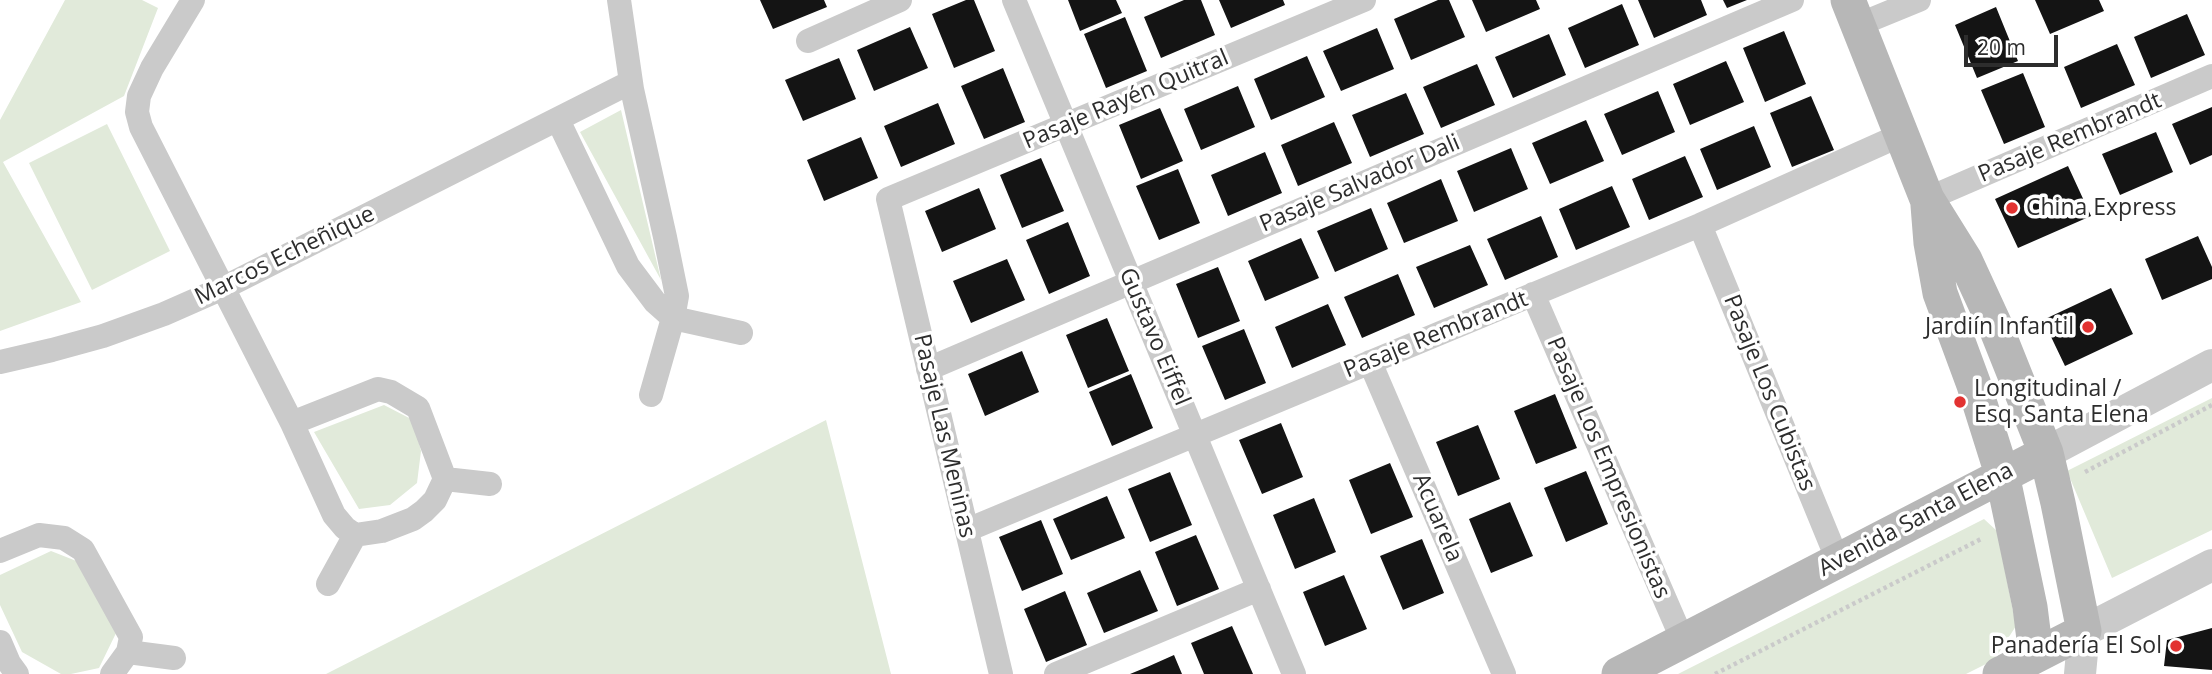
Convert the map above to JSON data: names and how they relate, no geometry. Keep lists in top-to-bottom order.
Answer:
{
  "streets": {
    "main road": ["Avenida Santa Elena"],
    "street": [
      "Pasaje Rayén Quitral",
      "Pasaje Rembrandt",
      "Pasaje Salvador Dali",
      "Marcos Echeñique",
      "Gustavo Eiffel",
      "Pasaje Los Cubistas",
      "Pasaje Las Meninas",
      "Pasaje Los Empresionistas",
      "Acuarela"
    ]
  },
  "crossings": [
    ["Pasaje Rayén Quitral", "Gustavo Eiffel"],
    ["Pasaje Rayén Quitral", "Pasaje Las Meninas"],
    ["Pasaje Rembrandt", "Gustavo Eiffel"],
    ["Pasaje Rembrandt", "Pasaje Los Cubistas"],
    ["Pasaje Rembrandt", "Pasaje Las Meninas"],
    ["Pasaje Rembrandt", "Pasaje Los Empresionistas"],
    ["Pasaje Rembrandt", "Acuarela"],
    ["Pasaje Salvador Dali", "Gustavo Eiffel"],
    ["Pasaje Salvador Dali", "Pasaje Las Meninas"],
    ["Pasaje Los Cubistas", "Avenida Santa Elena"],
    ["Pasaje Los Empresionistas", "Avenida Santa Elena"]
  ],
  "places": [
    "China Express",
    "Jardiín Infantil",
    "Longitudinal / Esq. Santa Elena",
    "Panadería El Sol"
  ],
  "scale_bar": "20 m"
}
